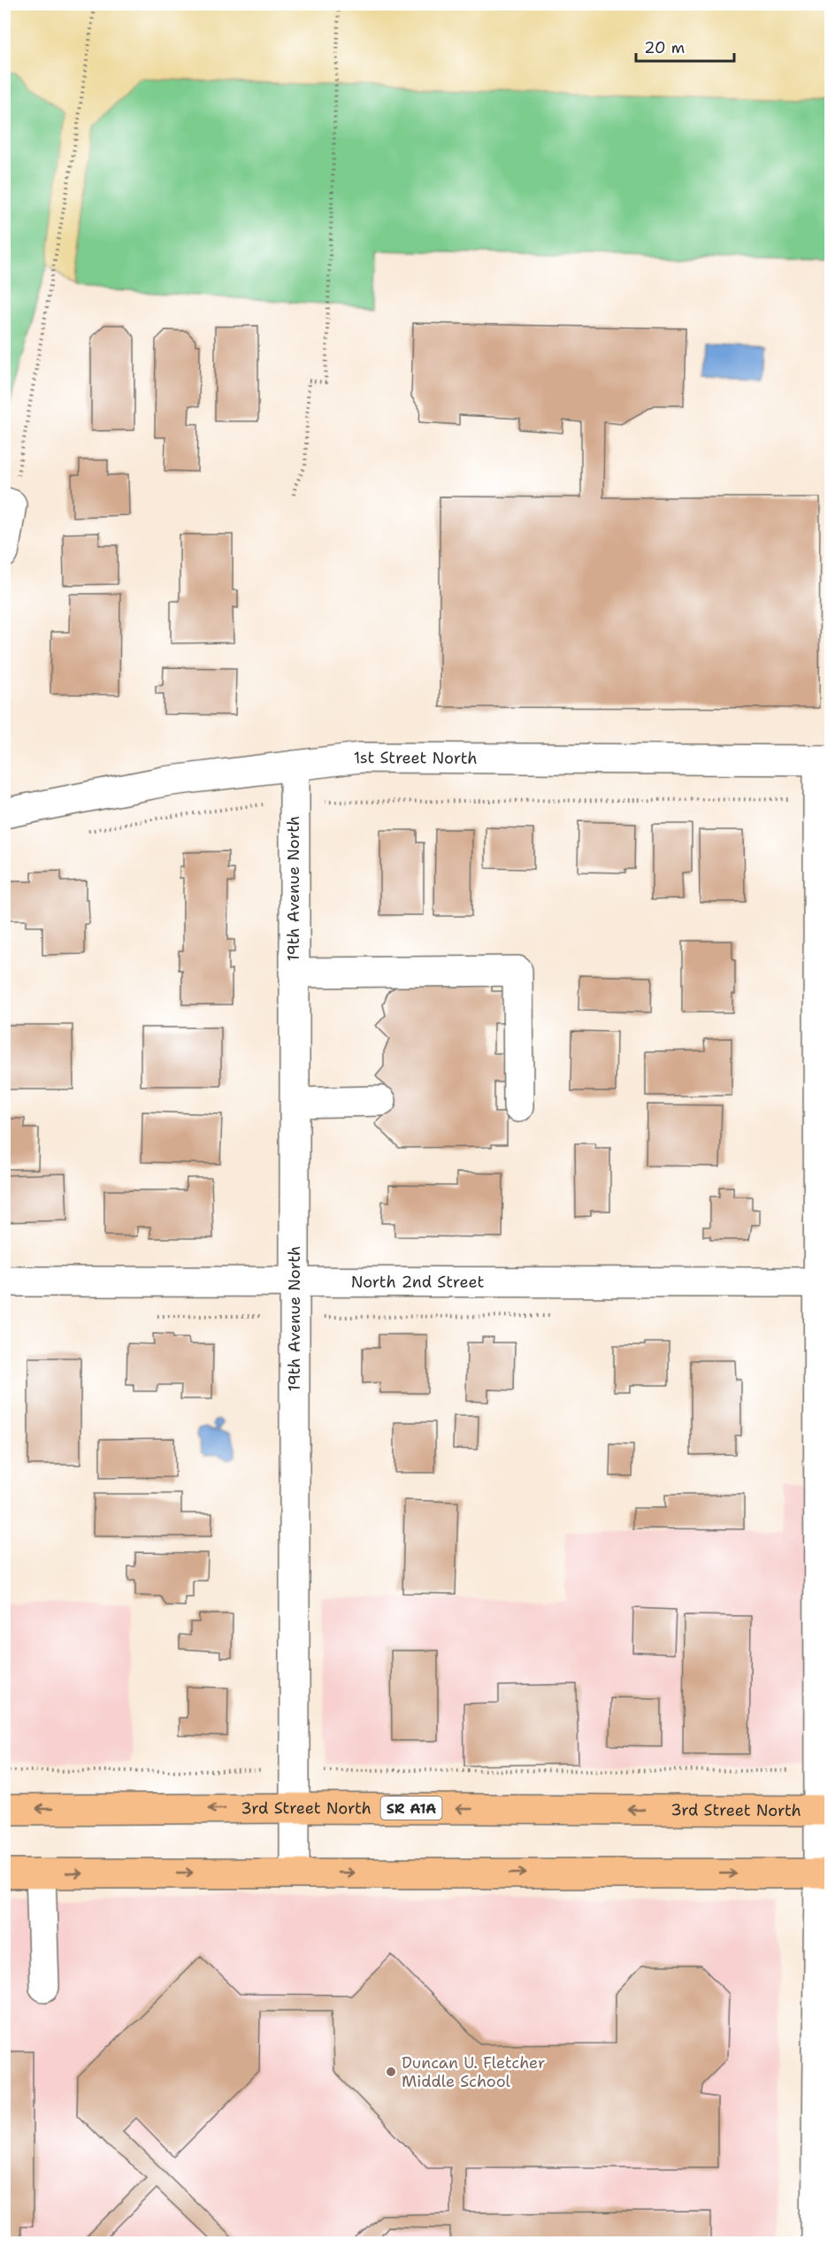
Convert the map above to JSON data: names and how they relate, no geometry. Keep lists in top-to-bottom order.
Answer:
{
  "streets": {
    "main road": ["3rd Street North", "SR A1A"],
    "street": ["1st Street North", "19th Avenue North", "North 2nd Street"]
  },
  "crossings": [
    ["1st Street North", "19th Avenue North"],
    ["19th Avenue North", "North 2nd Street"],
    ["19th Avenue North", "3rd Street North"]
  ],
  "places": ["Duncan U. Fletcher Middle School"],
  "scale_bar": "20 m"
}
